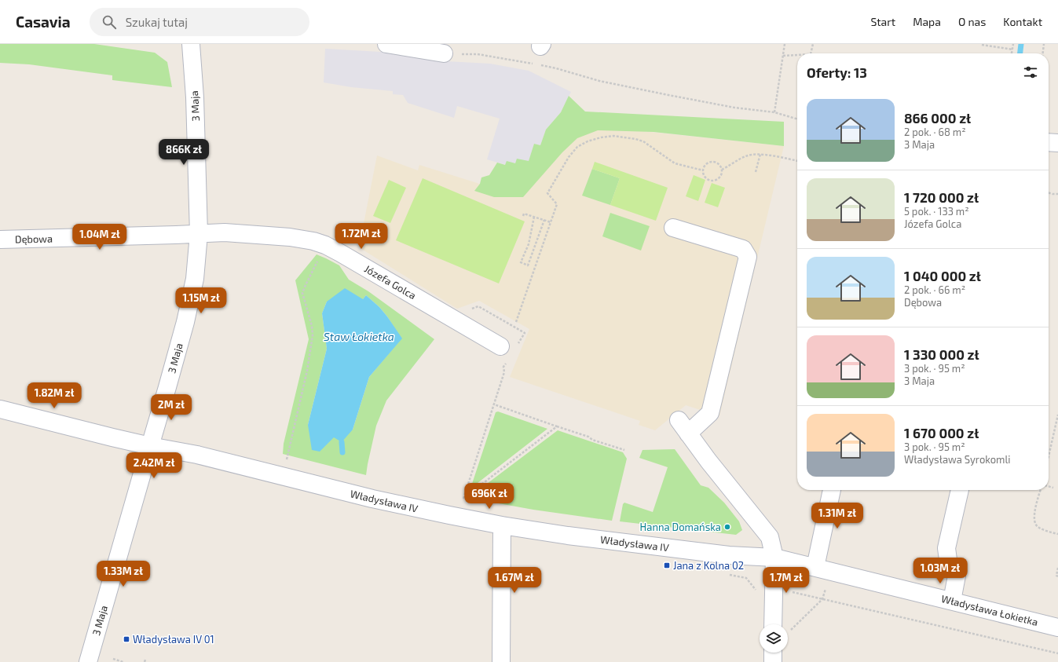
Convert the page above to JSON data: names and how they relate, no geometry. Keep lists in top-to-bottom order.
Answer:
{
  "streets": {
    "street": [
      "3 Maja",
      "Dębowa",
      "Józefa Golca",
      "Władysława IV",
      "Władysława Łokietka"
    ]
  },
  "crossings": [
    ["3 Maja", "Dębowa"],
    ["3 Maja", "Józefa Golca"],
    ["3 Maja", "Władysława IV"],
    ["Dębowa", "Józefa Golca"],
    ["Władysława IV", "Władysława Łokietka"]
  ],
  "water": ["Staw Łokietka"],
  "places": {
    "other": ["Hanna Domańska"],
    "transit": ["Jana z Kolna 02", "Władysława IV 01"]
  },
  "page": {
    "header": "Casavia",
    "search": "Szukaj tutaj",
    "nav": [
      "Start",
      "Mapa",
      "O nas",
      "Kontakt"
    ],
    "heading": "Oferty: 13",
    "list": [
      {
        "name": "866 000 zł",
        "note": "2 pok. · 68 m² · 3 Maja"
      },
      {
        "name": "1 720 000 zł",
        "note": "5 pok. · 133 m² · Józefa Golca"
      },
      {
        "name": "1 040 000 zł",
        "note": "2 pok. · 66 m² · Dębowa"
      },
      {
        "name": "1 330 000 zł",
        "note": "3 pok. · 95 m² · 3 Maja"
      },
      {
        "name": "1 670 000 zł",
        "note": "3 pok. · 95 m² · Władysława Syrokomli"
      }
    ],
    "price": [
      "866K zł",
      "1.72M zł",
      "1.04M zł",
      "1.15M zł",
      "1.82M zł",
      "2M zł",
      "2.42M zł",
      "696K zł",
      "1.31M zł",
      "1.03M zł",
      "1.33M zł",
      "1.67M zł",
      "1.7M zł"
    ]
  }
}
